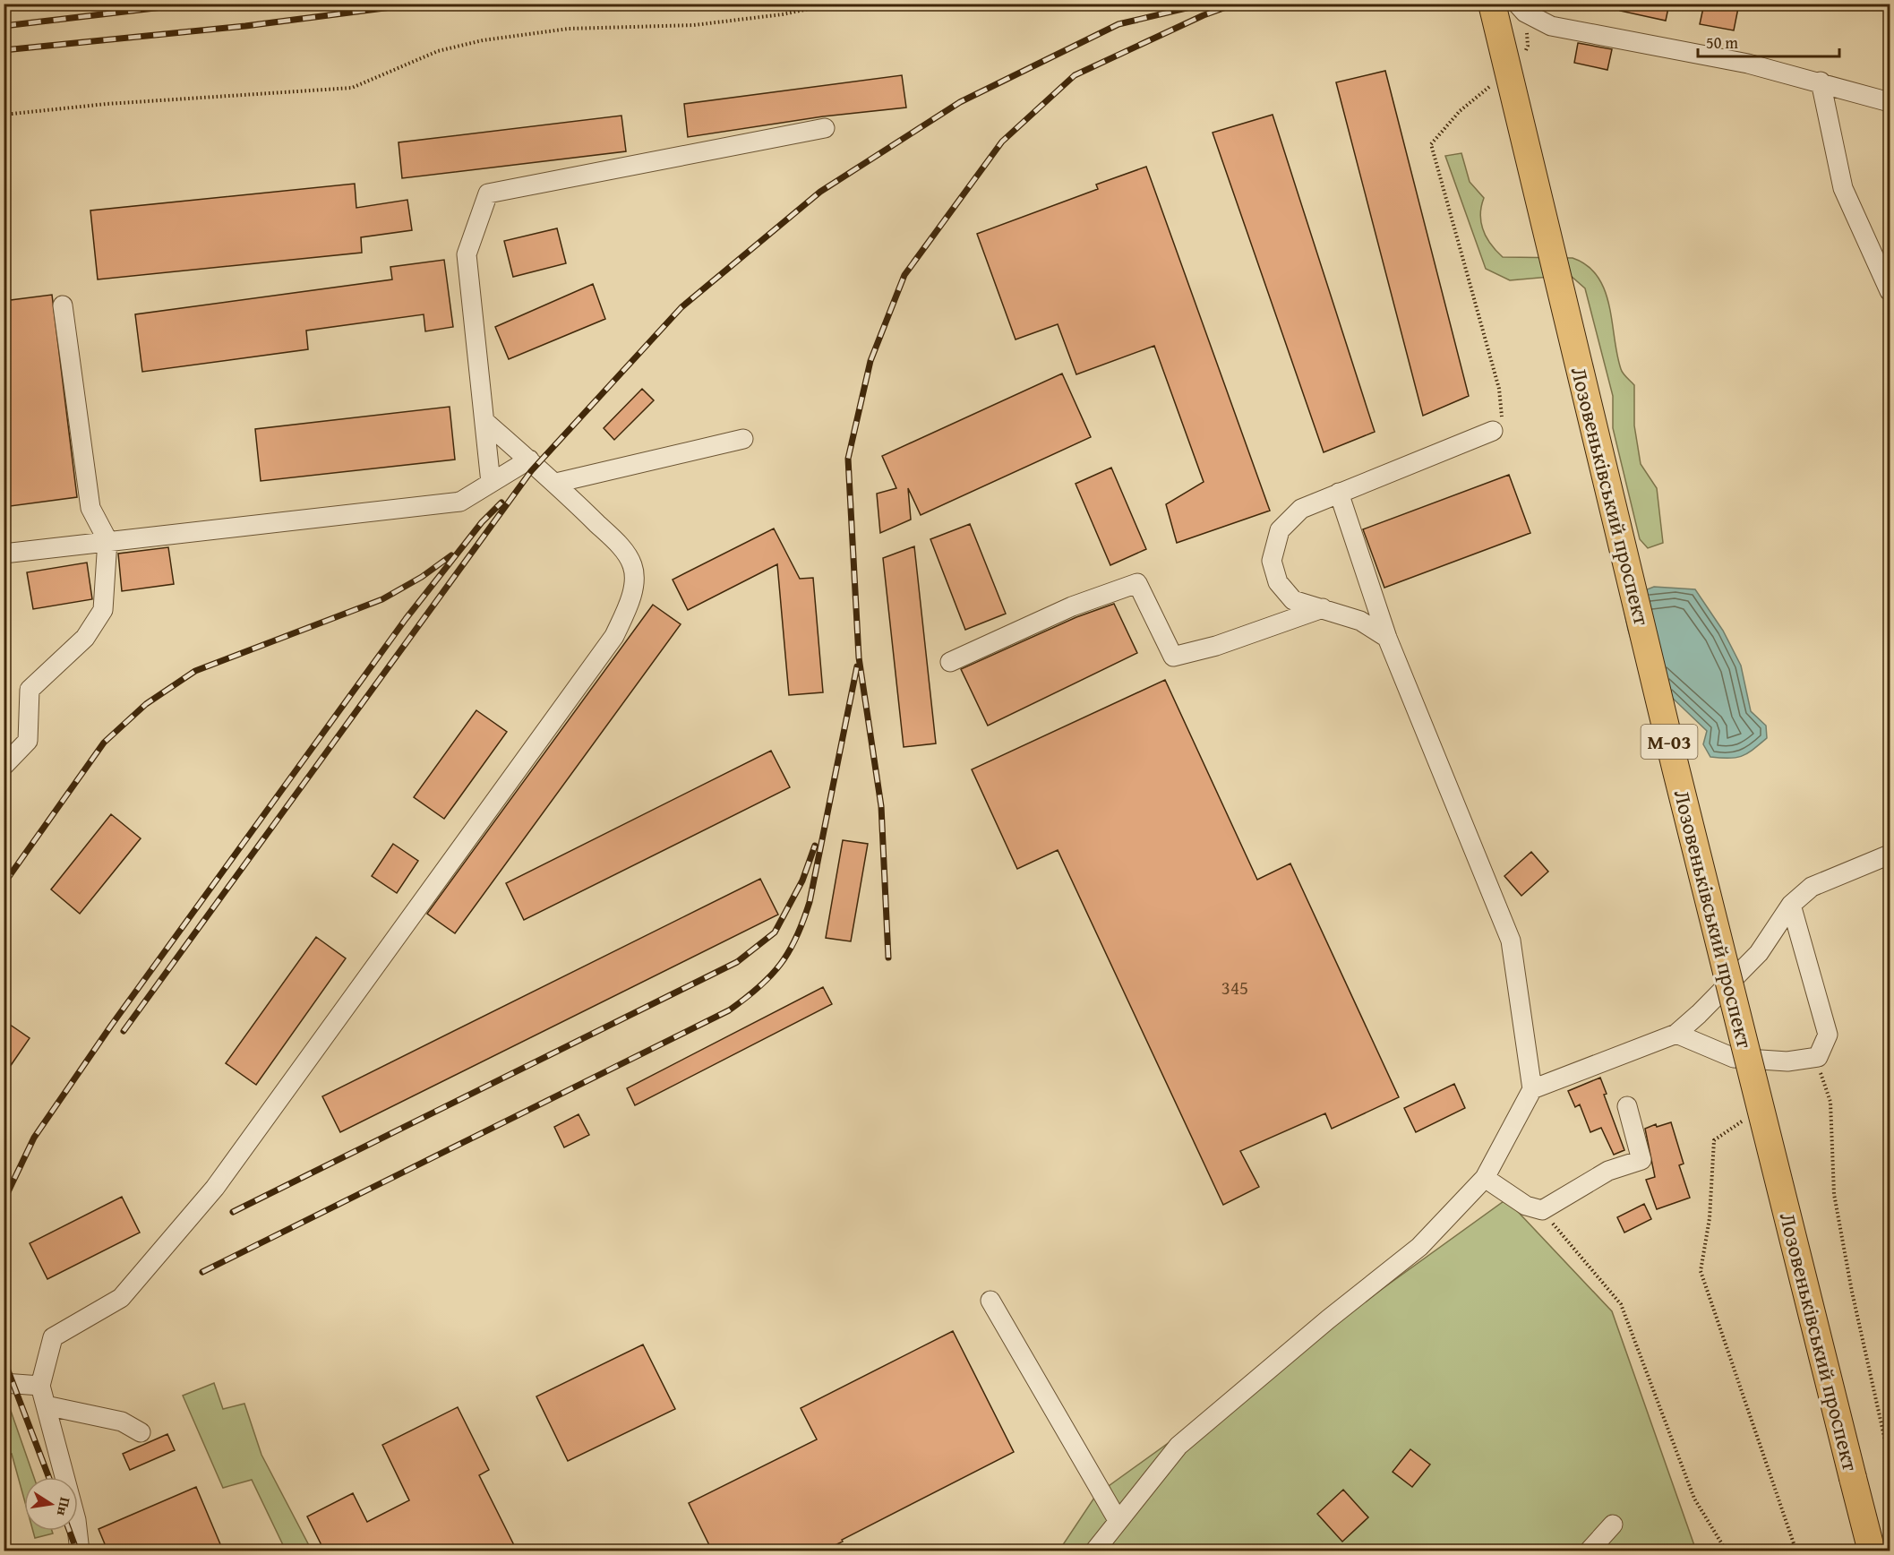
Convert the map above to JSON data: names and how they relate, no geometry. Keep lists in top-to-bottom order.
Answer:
{
  "streets": {
    "highway": ["Лозовеньківський проспект", "М-03"]
  },
  "house_numbers": ["345"],
  "scale_bar": "50 m",
  "north": "right"
}
